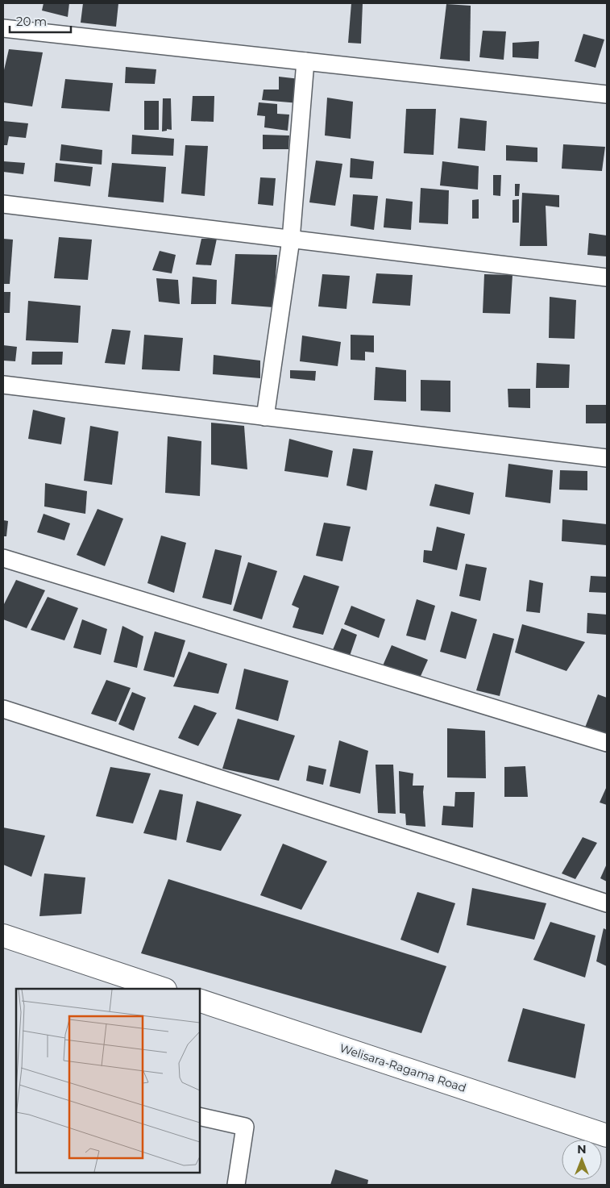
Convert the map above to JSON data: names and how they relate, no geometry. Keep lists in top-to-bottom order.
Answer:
{
  "streets": {
    "main road": ["Welisara-Ragama Road"]
  },
  "scale_bar": "20 m",
  "north": "top"
}
